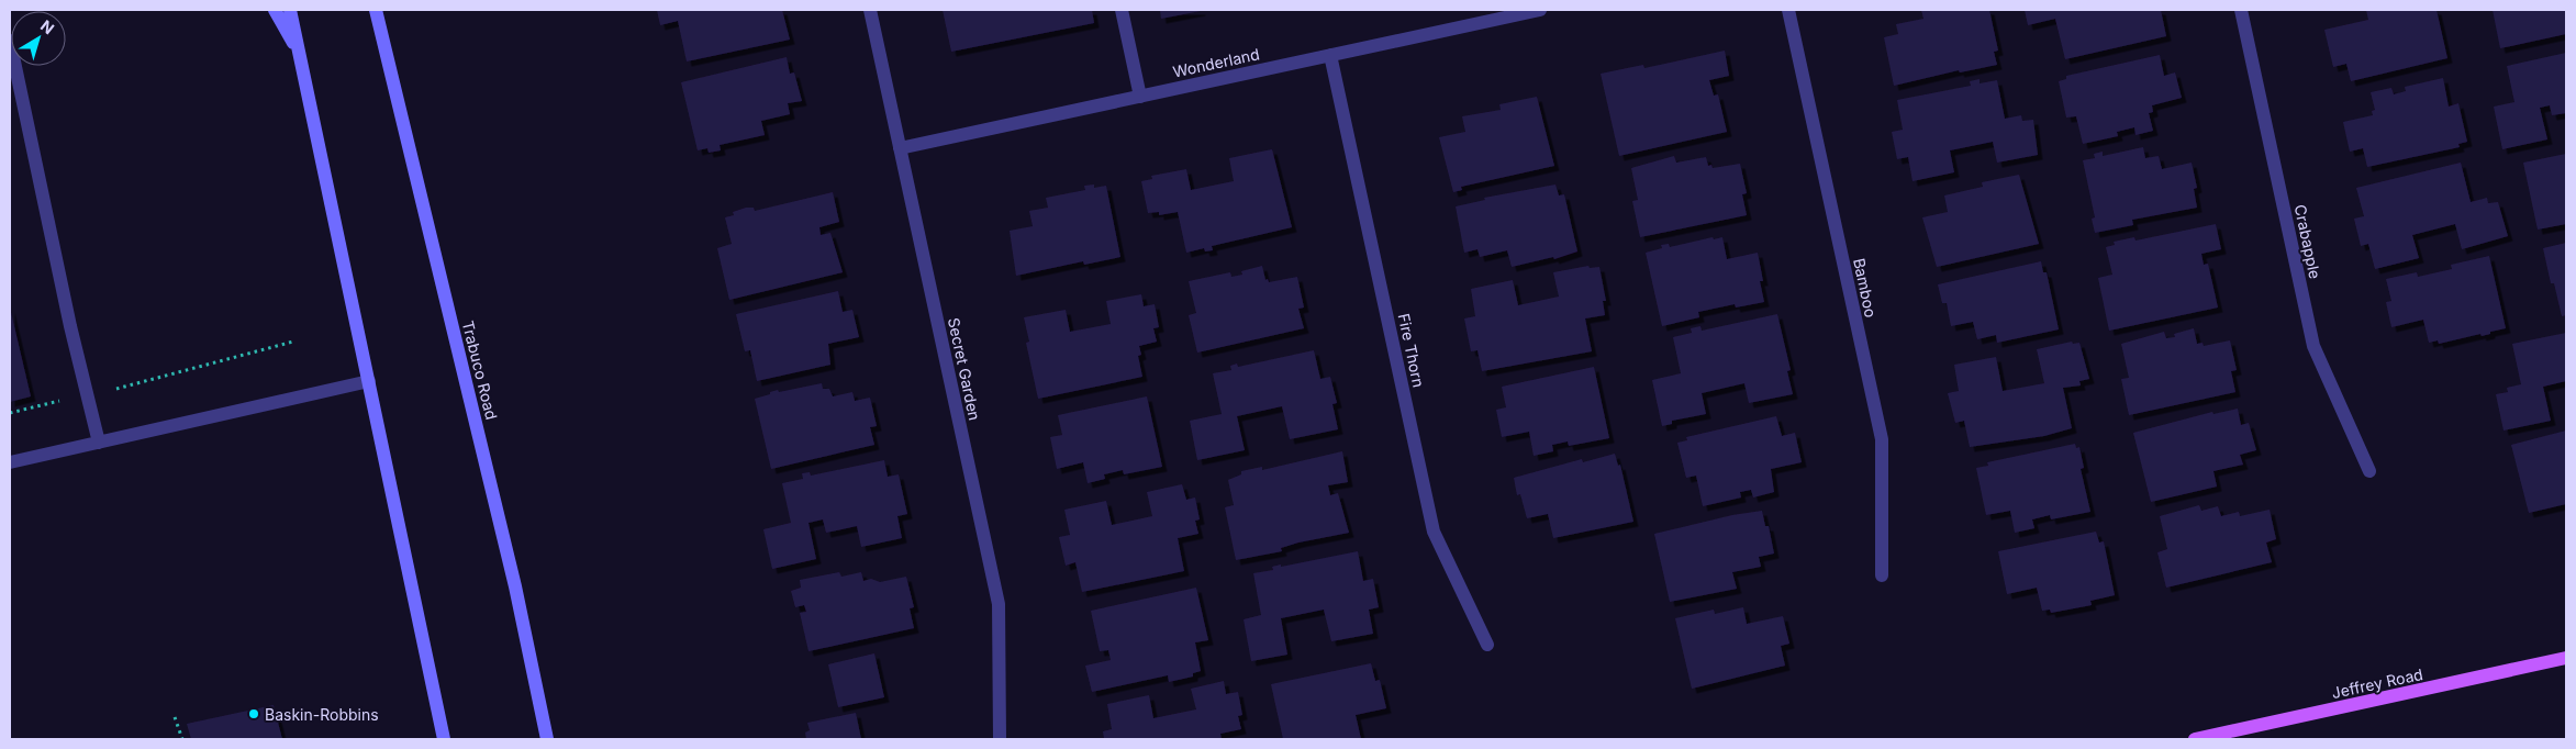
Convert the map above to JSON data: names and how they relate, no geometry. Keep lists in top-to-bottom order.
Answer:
{
  "streets": {
    "main road": ["Trabuco Road", "Jeffrey Road"],
    "street": [
      "Wonderland",
      "Crabapple",
      "Bamboo",
      "Fire Thorn",
      "Secret Garden"
    ]
  },
  "crossings": [
    ["Wonderland", "Fire Thorn"],
    ["Wonderland", "Secret Garden"]
  ],
  "places": ["Baskin-Robbins"],
  "north": "top right"
}
